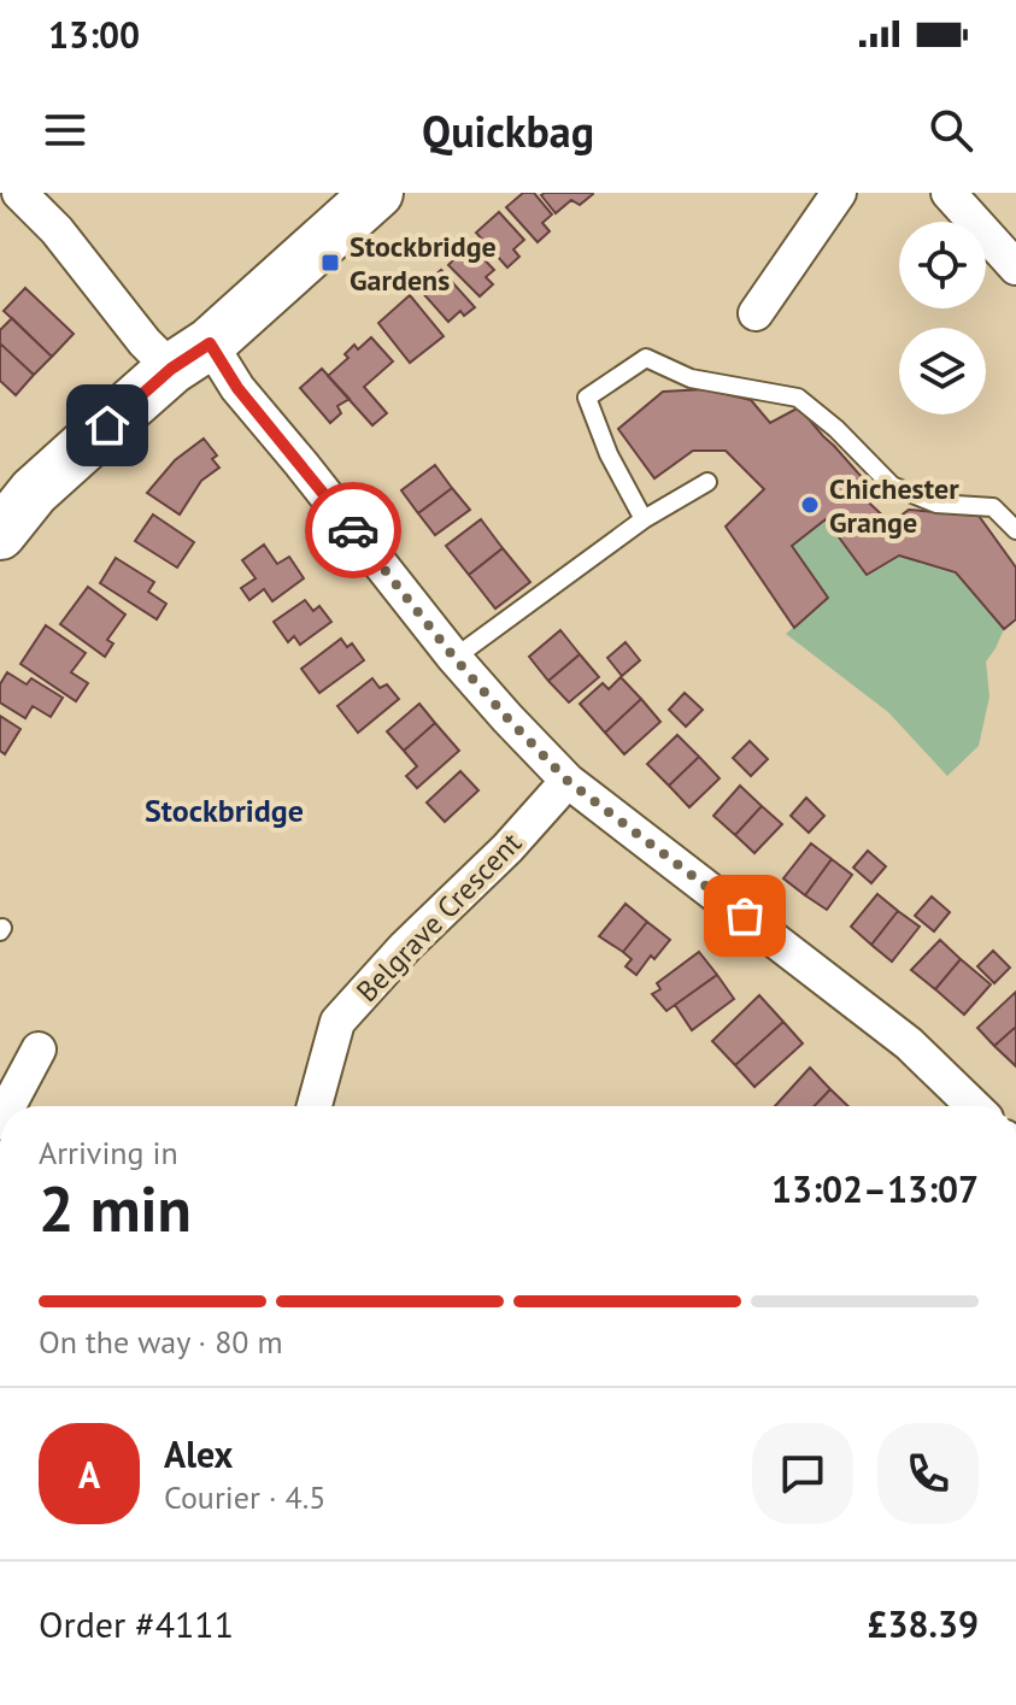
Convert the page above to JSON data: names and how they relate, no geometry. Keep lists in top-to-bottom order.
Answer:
{
  "streets": {
    "street": ["Belgrave Crescent"]
  },
  "districts": ["Stockbridge"],
  "places": {
    "transit": ["Stockbridge Gardens"],
    "other": ["Chichester Grange"]
  },
  "page": {
    "status": "13:00",
    "header": "Quickbag",
    "heading": ["2 min", "Arriving in", "13:02–13:07"],
    "panel": [
      "Alex",
      "Courier · 4.5",
      "Order #4111",
      "£38.39"
    ],
    "bar": "On the way · 80 m",
    "round": "A"
  }
}
